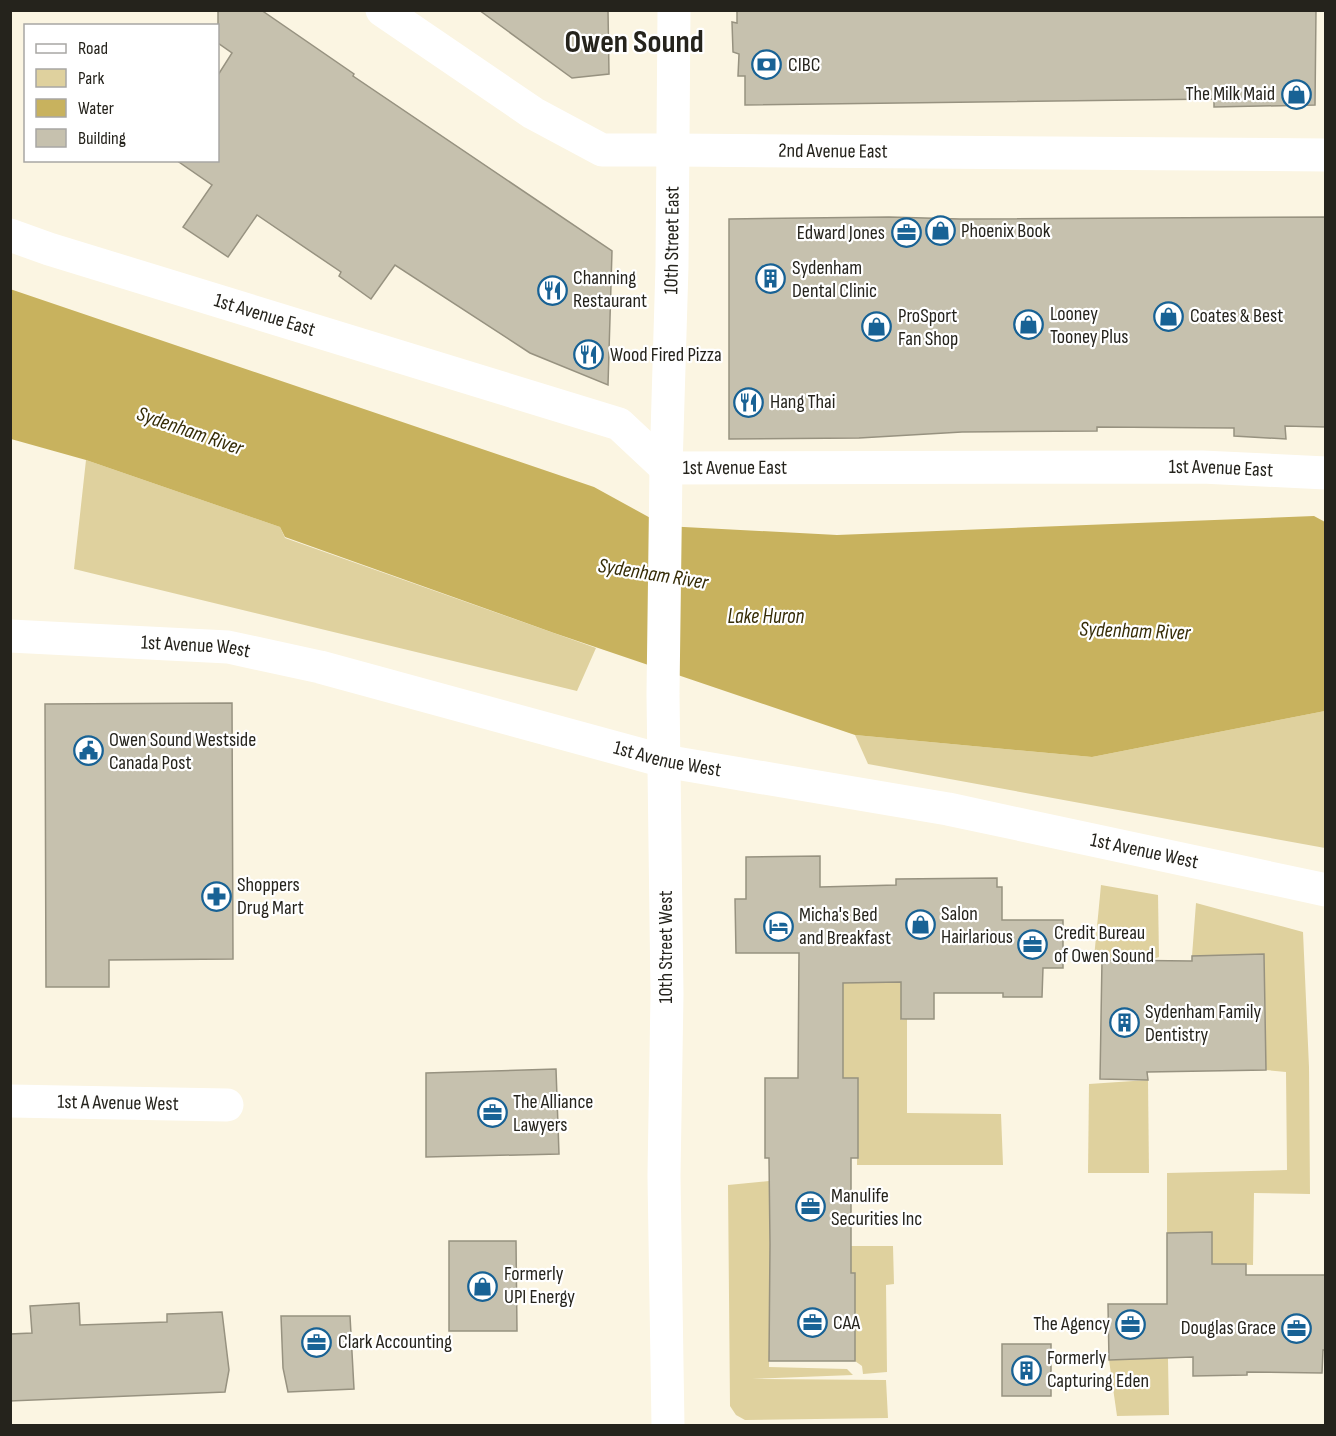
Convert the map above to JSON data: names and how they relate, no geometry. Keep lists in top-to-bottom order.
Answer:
{
  "streets": {
    "street": [
      "2nd Avenue East",
      "10th Street East",
      "1st Avenue East",
      "1st Avenue West",
      "10th Street West",
      "1st A Avenue West"
    ]
  },
  "crossings": [
    ["2nd Avenue East", "10th Street East"],
    ["10th Street East", "1st Avenue East"],
    ["10th Street East", "10th Street West"],
    ["1st Avenue East", "10th Street West"],
    ["1st Avenue West", "10th Street West"]
  ],
  "districts": ["Owen Sound"],
  "water": ["Sydenham River", "Lake Huron"],
  "places": {
    "bank": ["CIBC"],
    "shop": [
      "The Milk Maid",
      "Phoenix Book",
      "Coates & Best",
      "Looney Tooney Plus",
      "ProSport Fan Shop",
      "Salon Hairlarious",
      "Formerly UPI Energy"
    ],
    "office": [
      "Edward Jones",
      "Credit Bureau of Owen Sound",
      "The Alliance Lawyers",
      "Manulife Securities Inc",
      "CAA",
      "The Agency",
      "Douglas Grace",
      "Clark Accounting"
    ],
    "building": ["Sydenham Dental Clinic", "Sydenham Family Dentistry", "Formerly Capturing Eden"],
    "restaurant": ["Channing Restaurant", "Wood Fired Pizza", "Hang Thai"],
    "public building": ["Owen Sound Westside Canada Post"],
    "pharmacy": ["Shoppers Drug Mart"],
    "hotel": ["Micha's Bed and Breakfast"]
  },
  "legend": [
    "Road",
    "Park",
    "Water",
    "Building"
  ]
}
